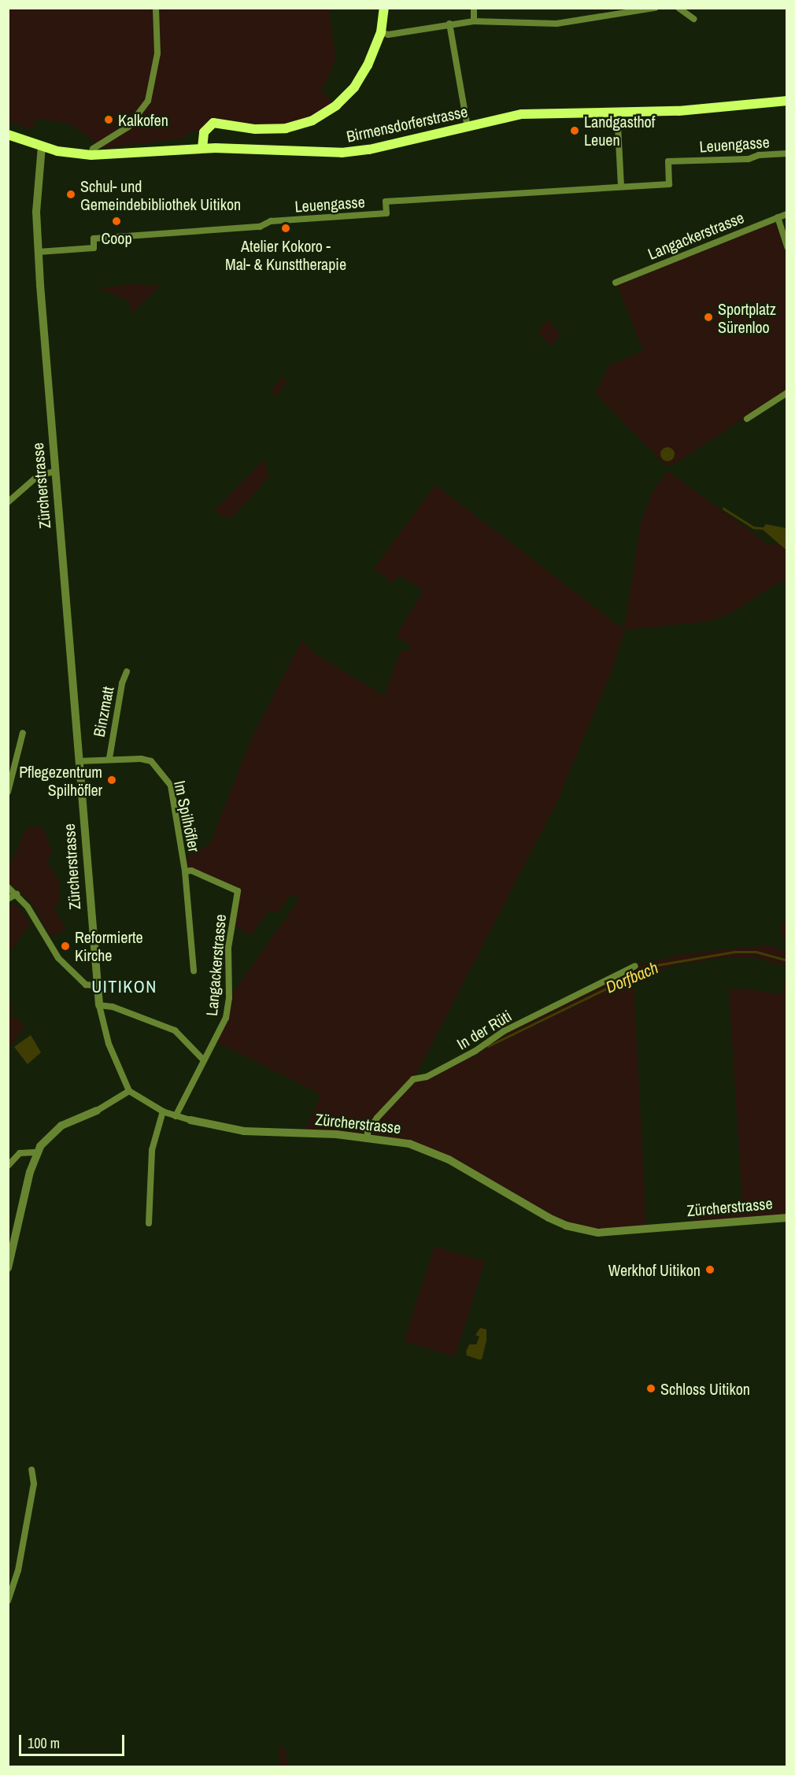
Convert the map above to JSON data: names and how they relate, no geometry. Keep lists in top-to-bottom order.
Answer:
{
  "streets": {
    "main road": ["Birmensdorferstrasse"],
    "street": [
      "Leuengasse",
      "Langackerstrasse",
      "Zürcherstrasse",
      "Binzmatt",
      "Im Spilhöfler",
      "In der Rüti"
    ]
  },
  "crossings": [
    ["Birmensdorferstrasse", "Zürcherstrasse"],
    ["Leuengasse", "Zürcherstrasse"],
    ["Langackerstrasse", "Zürcherstrasse"],
    ["Langackerstrasse", "Im Spilhöfler"],
    ["Zürcherstrasse", "Im Spilhöfler"],
    ["Zürcherstrasse", "In der Rüti"],
    ["Binzmatt", "Im Spilhöfler"]
  ],
  "districts": ["UITIKON"],
  "water": ["Dorfbach"],
  "places": [
    "Kalkofen",
    "Landgasthof Leuen",
    "Schul- und Gemeindebibliothek Uitikon",
    "Coop",
    "Atelier Kokoro - Mal- & Kunsttherapie",
    "Sportplatz Sürenloo",
    "Pflegezentrum Spilhöfler",
    "Reformierte Kirche",
    "Werkhof Uitikon",
    "Schloss Uitikon"
  ],
  "scale_bar": "100 m"
}
